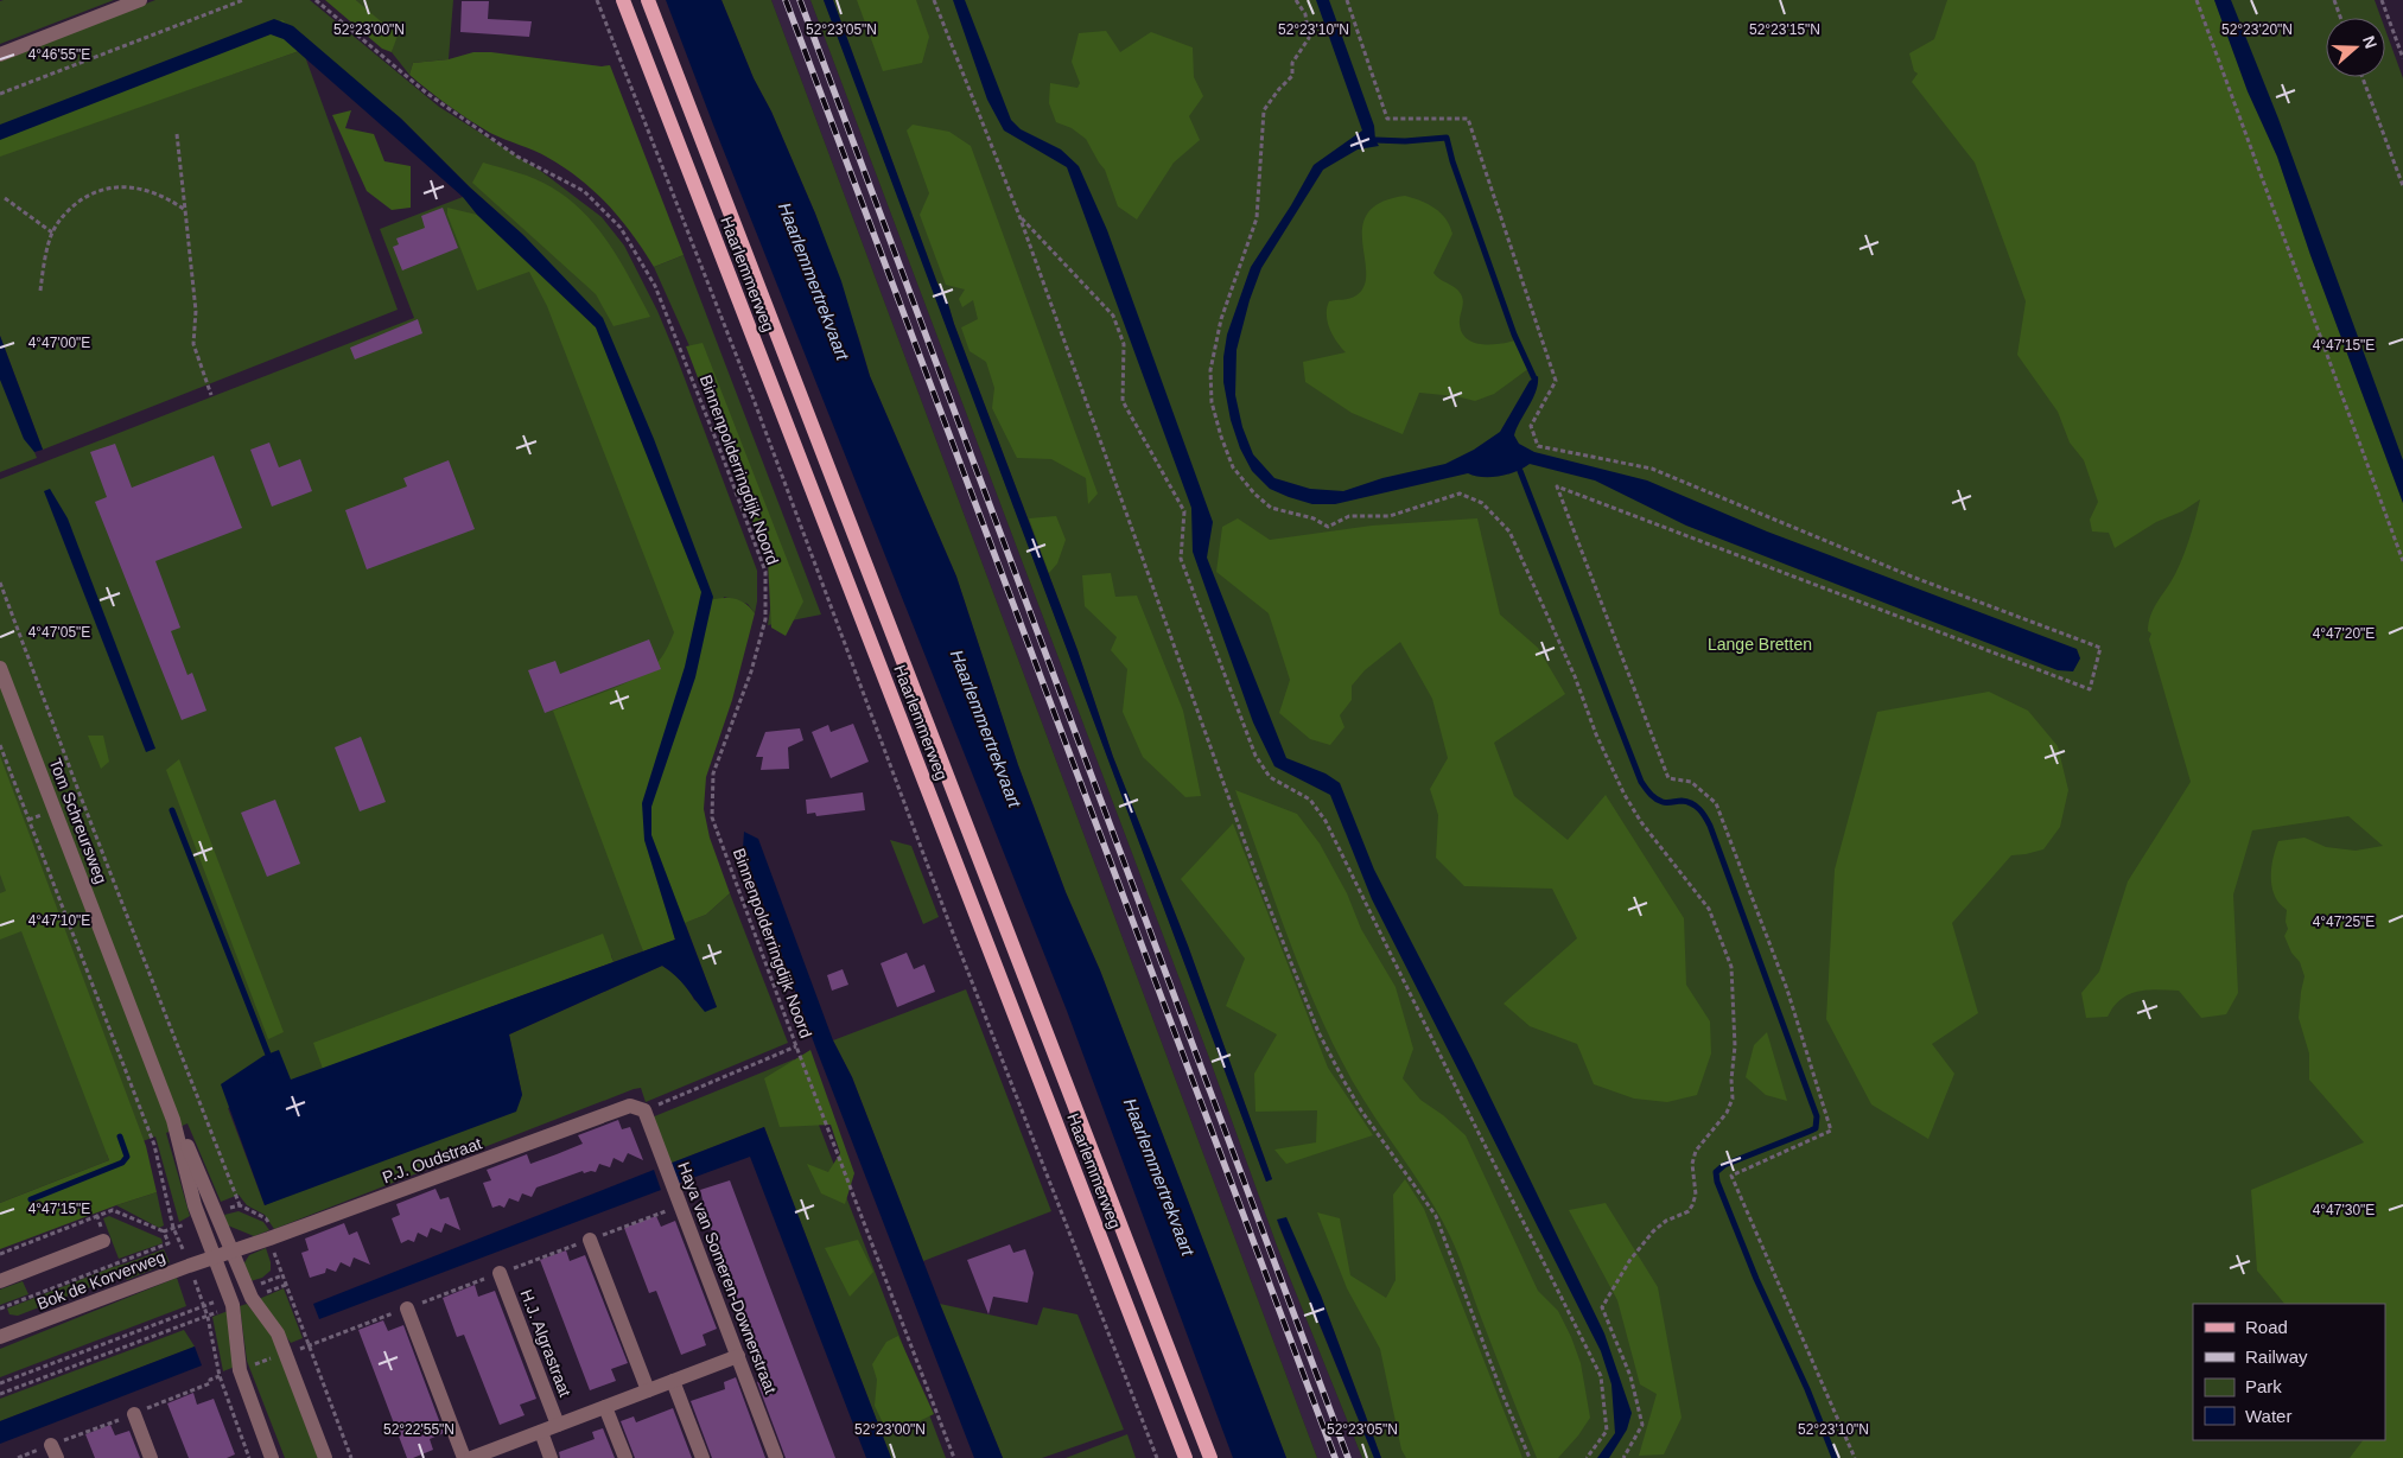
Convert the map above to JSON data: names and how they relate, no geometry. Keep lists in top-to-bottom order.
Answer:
{
  "streets": {
    "main road": ["Haarlemmerweg"],
    "street": [
      "Tom Schreursweg",
      "P.J. Oudstraat",
      "Haya van Someren-Downerstraat",
      "Bok de Korverweg",
      "H.J. Algrastraat"
    ],
    "path": ["Binnenpolderringdijk Noord"]
  },
  "crossings": [
    ["Tom Schreursweg", "P.J. Oudstraat"],
    ["Tom Schreursweg", "Bok de Korverweg"],
    ["P.J. Oudstraat", "Haya van Someren-Downerstraat"],
    ["P.J. Oudstraat", "Bok de Korverweg"],
    ["Haya van Someren-Downerstraat", "H.J. Algrastraat"]
  ],
  "water": ["Haarlemmertrekvaart"],
  "parks": ["Lange Bretten"],
  "legend": [
    "Road",
    "Railway",
    "Park",
    "Water"
  ],
  "north": "right",
  "coordinates": [
    "52°23'00\"N",
    "52°23'05\"N",
    "52°23'10\"N",
    "52°23'15\"N",
    "52°23'20\"N",
    "4°46'55\"E",
    "4°47'00\"E",
    "4°47'15\"E",
    "4°47'05\"E",
    "4°47'20\"E",
    "4°47'10\"E",
    "4°47'25\"E",
    "4°47'30\"E",
    "52°22'55\"N"
  ]
}
